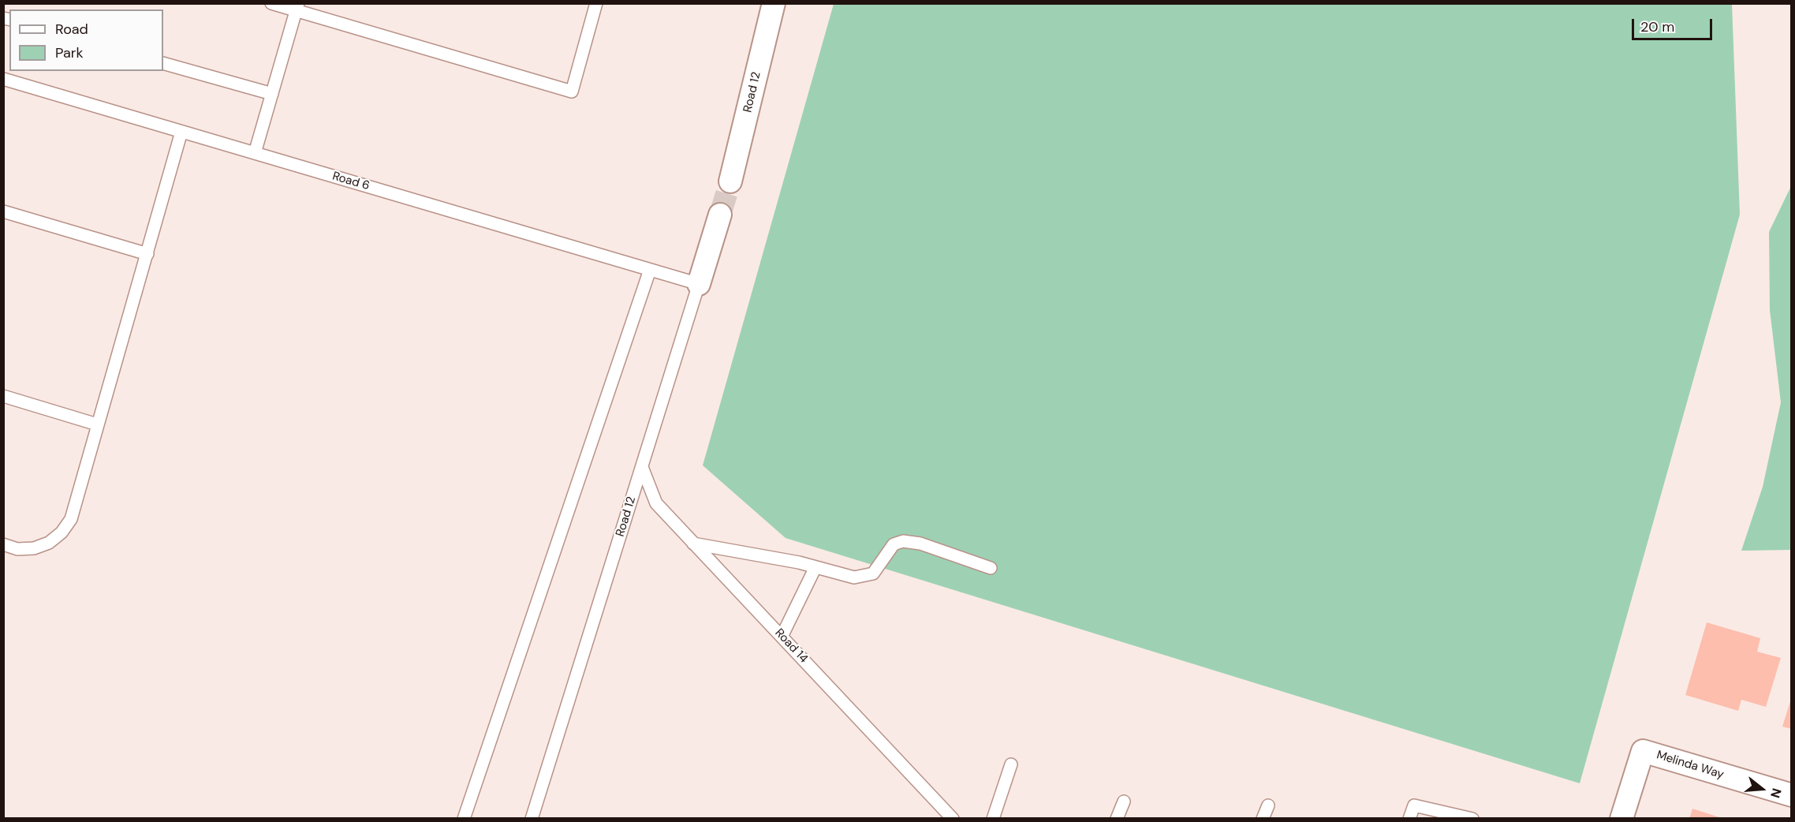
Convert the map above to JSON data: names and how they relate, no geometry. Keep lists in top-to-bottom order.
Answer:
{
  "streets": {
    "street": ["Road 12", "Melinda Way"],
    "lane": ["Road 6", "Road 14"]
  },
  "crossings": [
    ["Road 12", "Road 6"],
    ["Road 12", "Road 14"]
  ],
  "legend": ["Road", "Park"],
  "scale_bar": "20 m",
  "north": "right"
}
